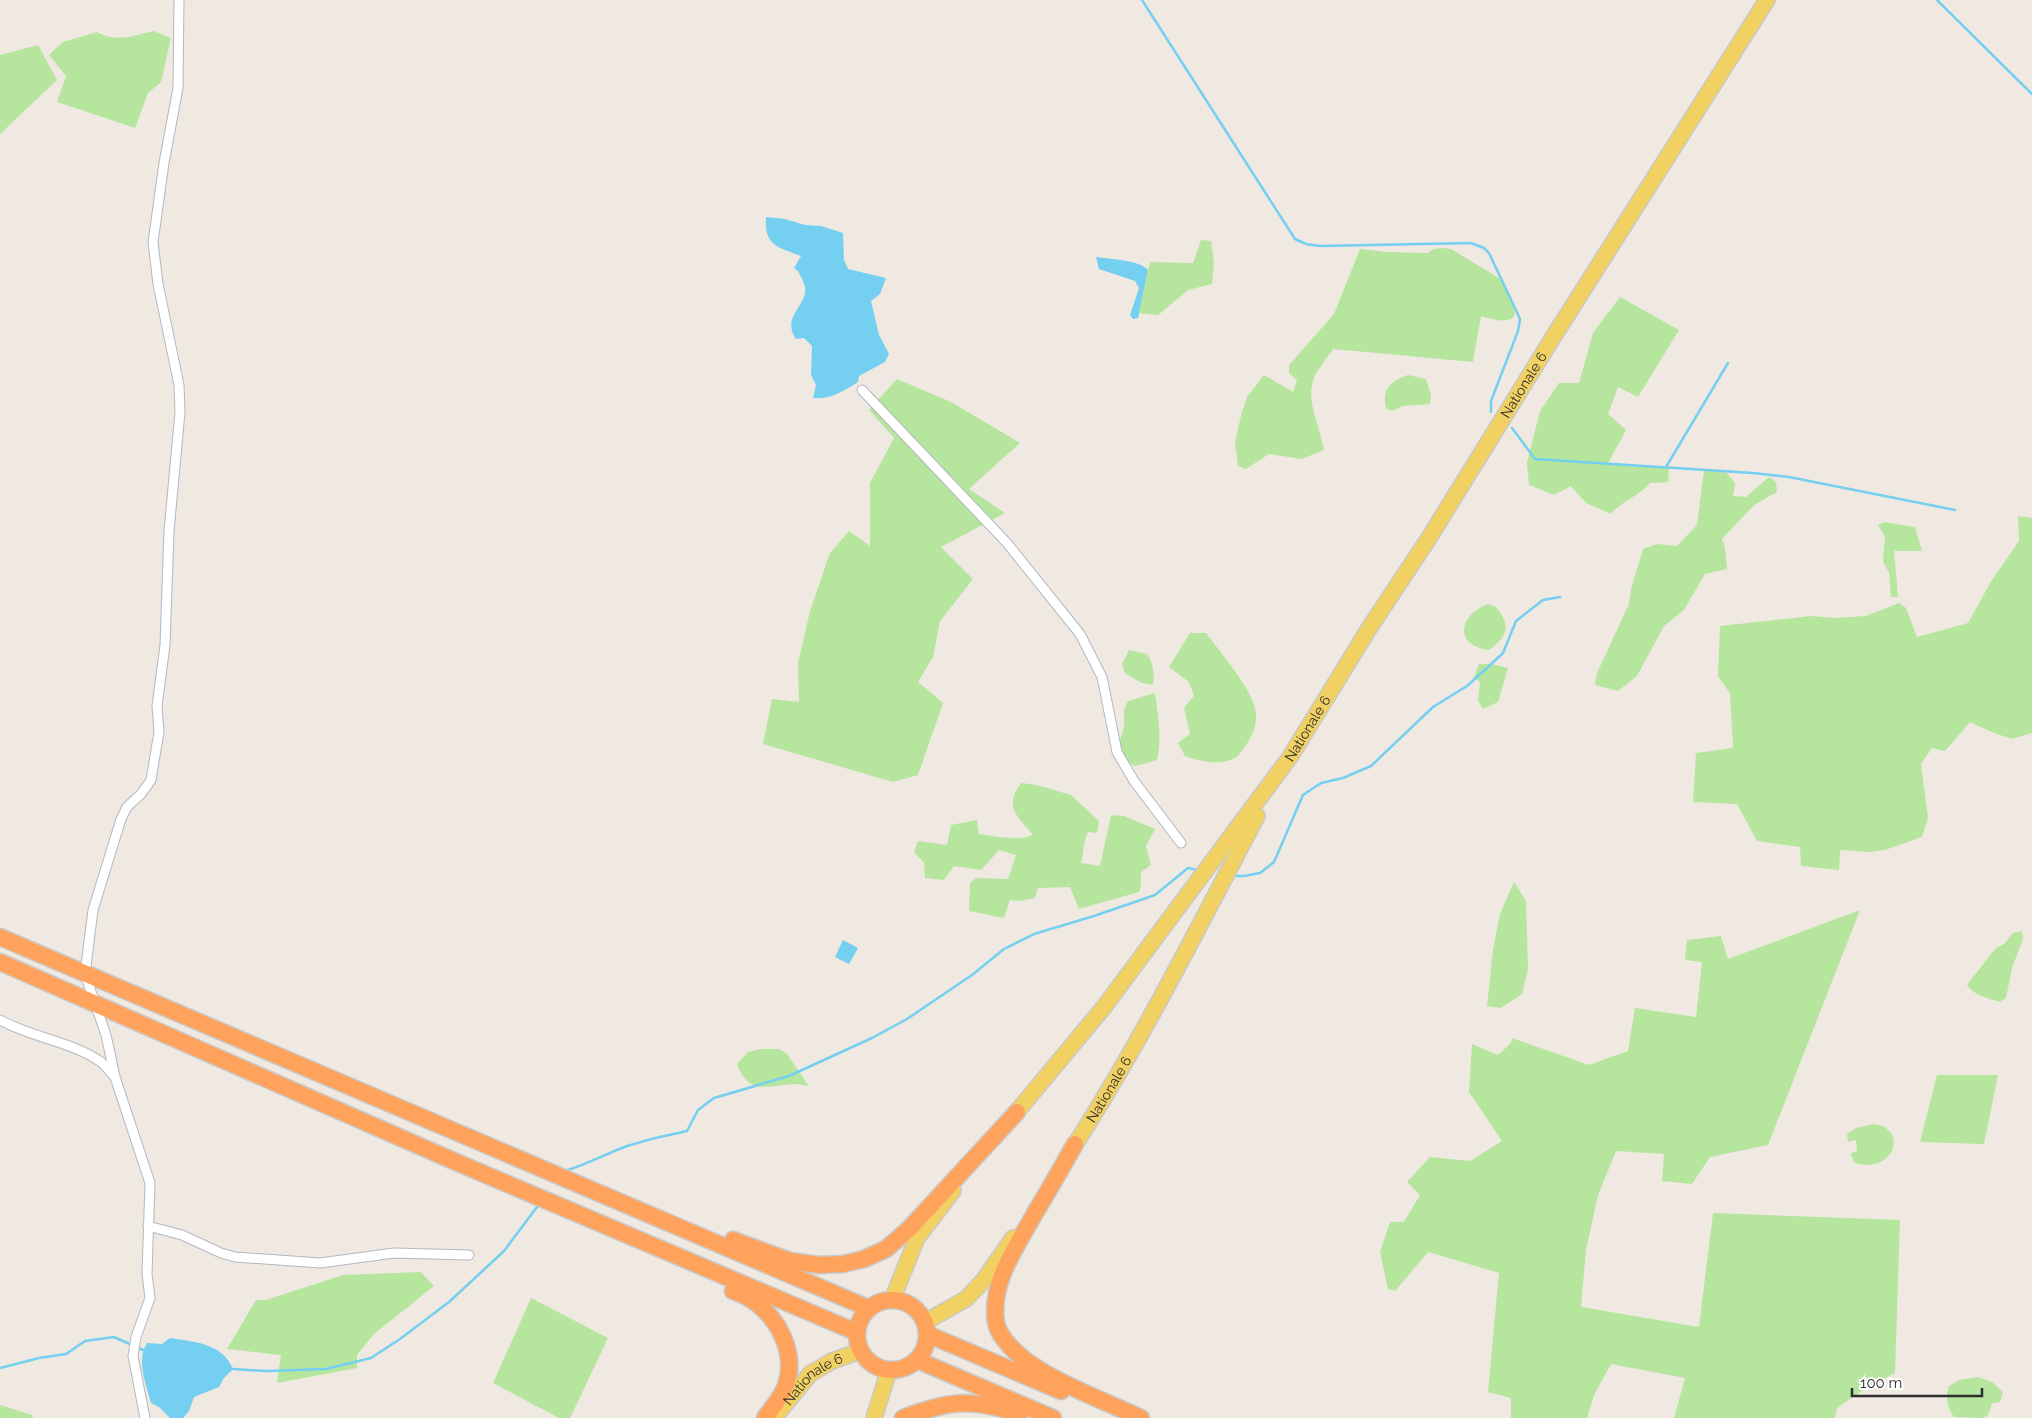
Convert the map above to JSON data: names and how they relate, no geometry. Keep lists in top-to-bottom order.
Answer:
{
  "streets": {
    "highway": ["Nationale 6"]
  },
  "scale_bar": "100 m"
}
